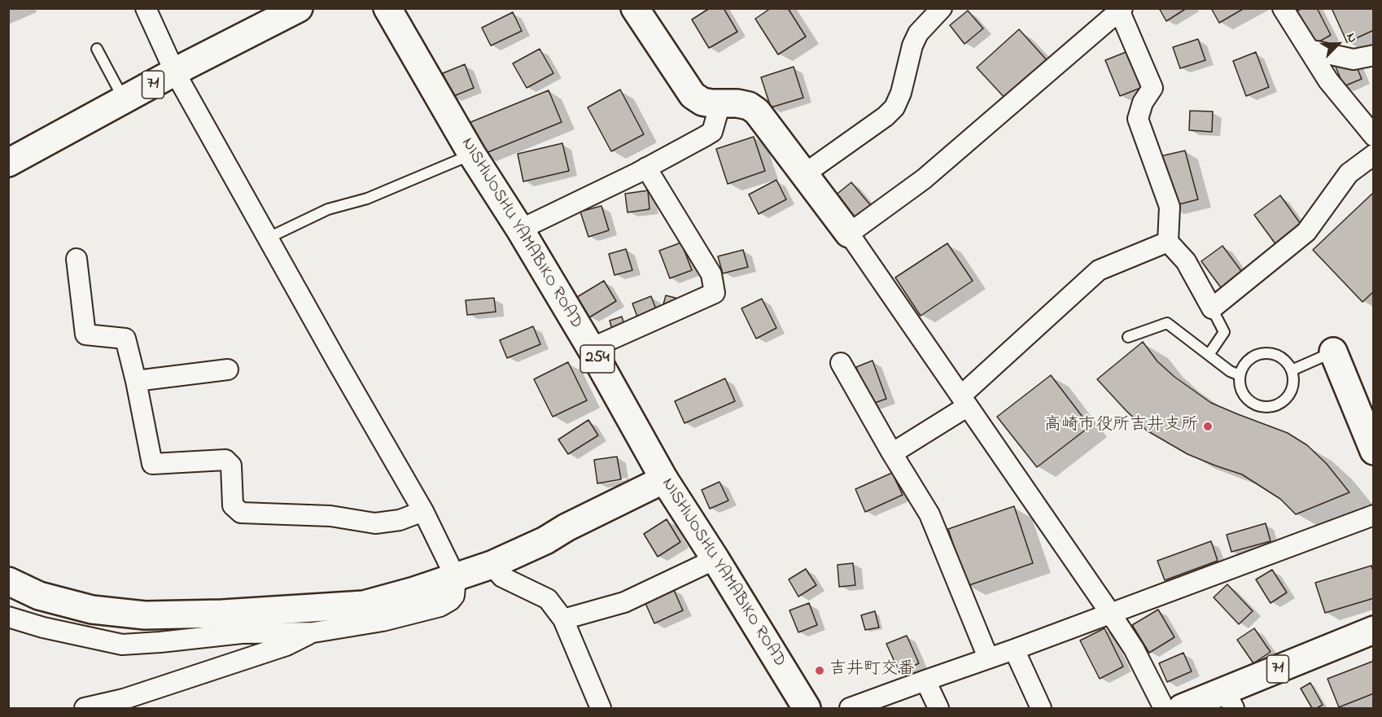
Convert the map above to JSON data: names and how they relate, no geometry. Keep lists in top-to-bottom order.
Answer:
{
  "streets": {
    "main road": ["71", "NISHIJOSHU YAMABIKO ROAD", "254"]
  },
  "places": ["高崎市役所吉井支所", "吉井町交番"],
  "north": "top right"
}
